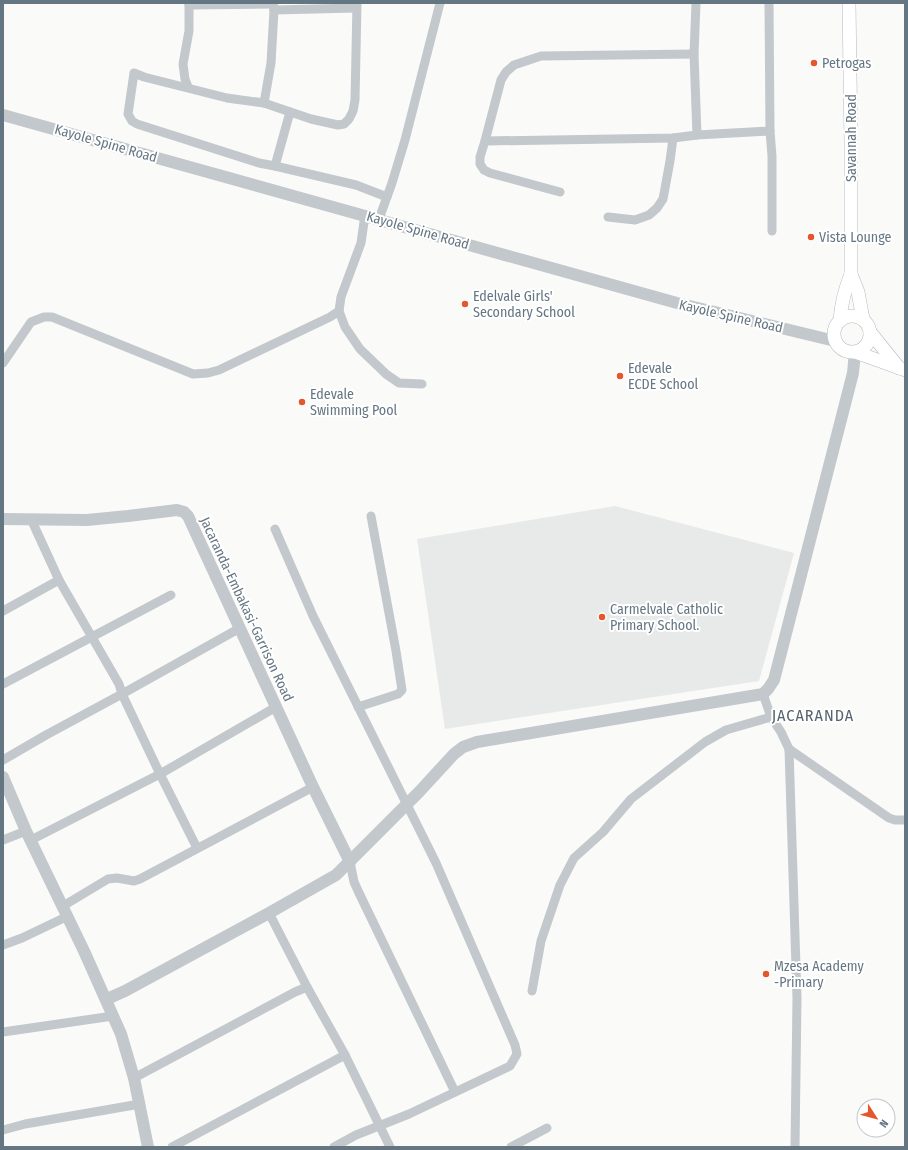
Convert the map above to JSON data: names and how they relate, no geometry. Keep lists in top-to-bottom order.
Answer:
{
  "streets": {
    "main road": ["Savannah Road"],
    "street": ["Kayole Spine Road", "Jacaranda-Embakasi-Garrison Road"]
  },
  "crossings": [
    ["Savannah Road", "Kayole Spine Road"]
  ],
  "districts": ["JACARANDA"],
  "places": [
    "Petrogas",
    "Vista Lounge",
    "Edelvale Girls' Secondary School",
    "Edevale ECDE School",
    "Edevale Swimming Pool",
    "Carmelvale Catholic Primary School.",
    "Mzesa Academy -Primary"
  ],
  "north": "bottom right"
}
